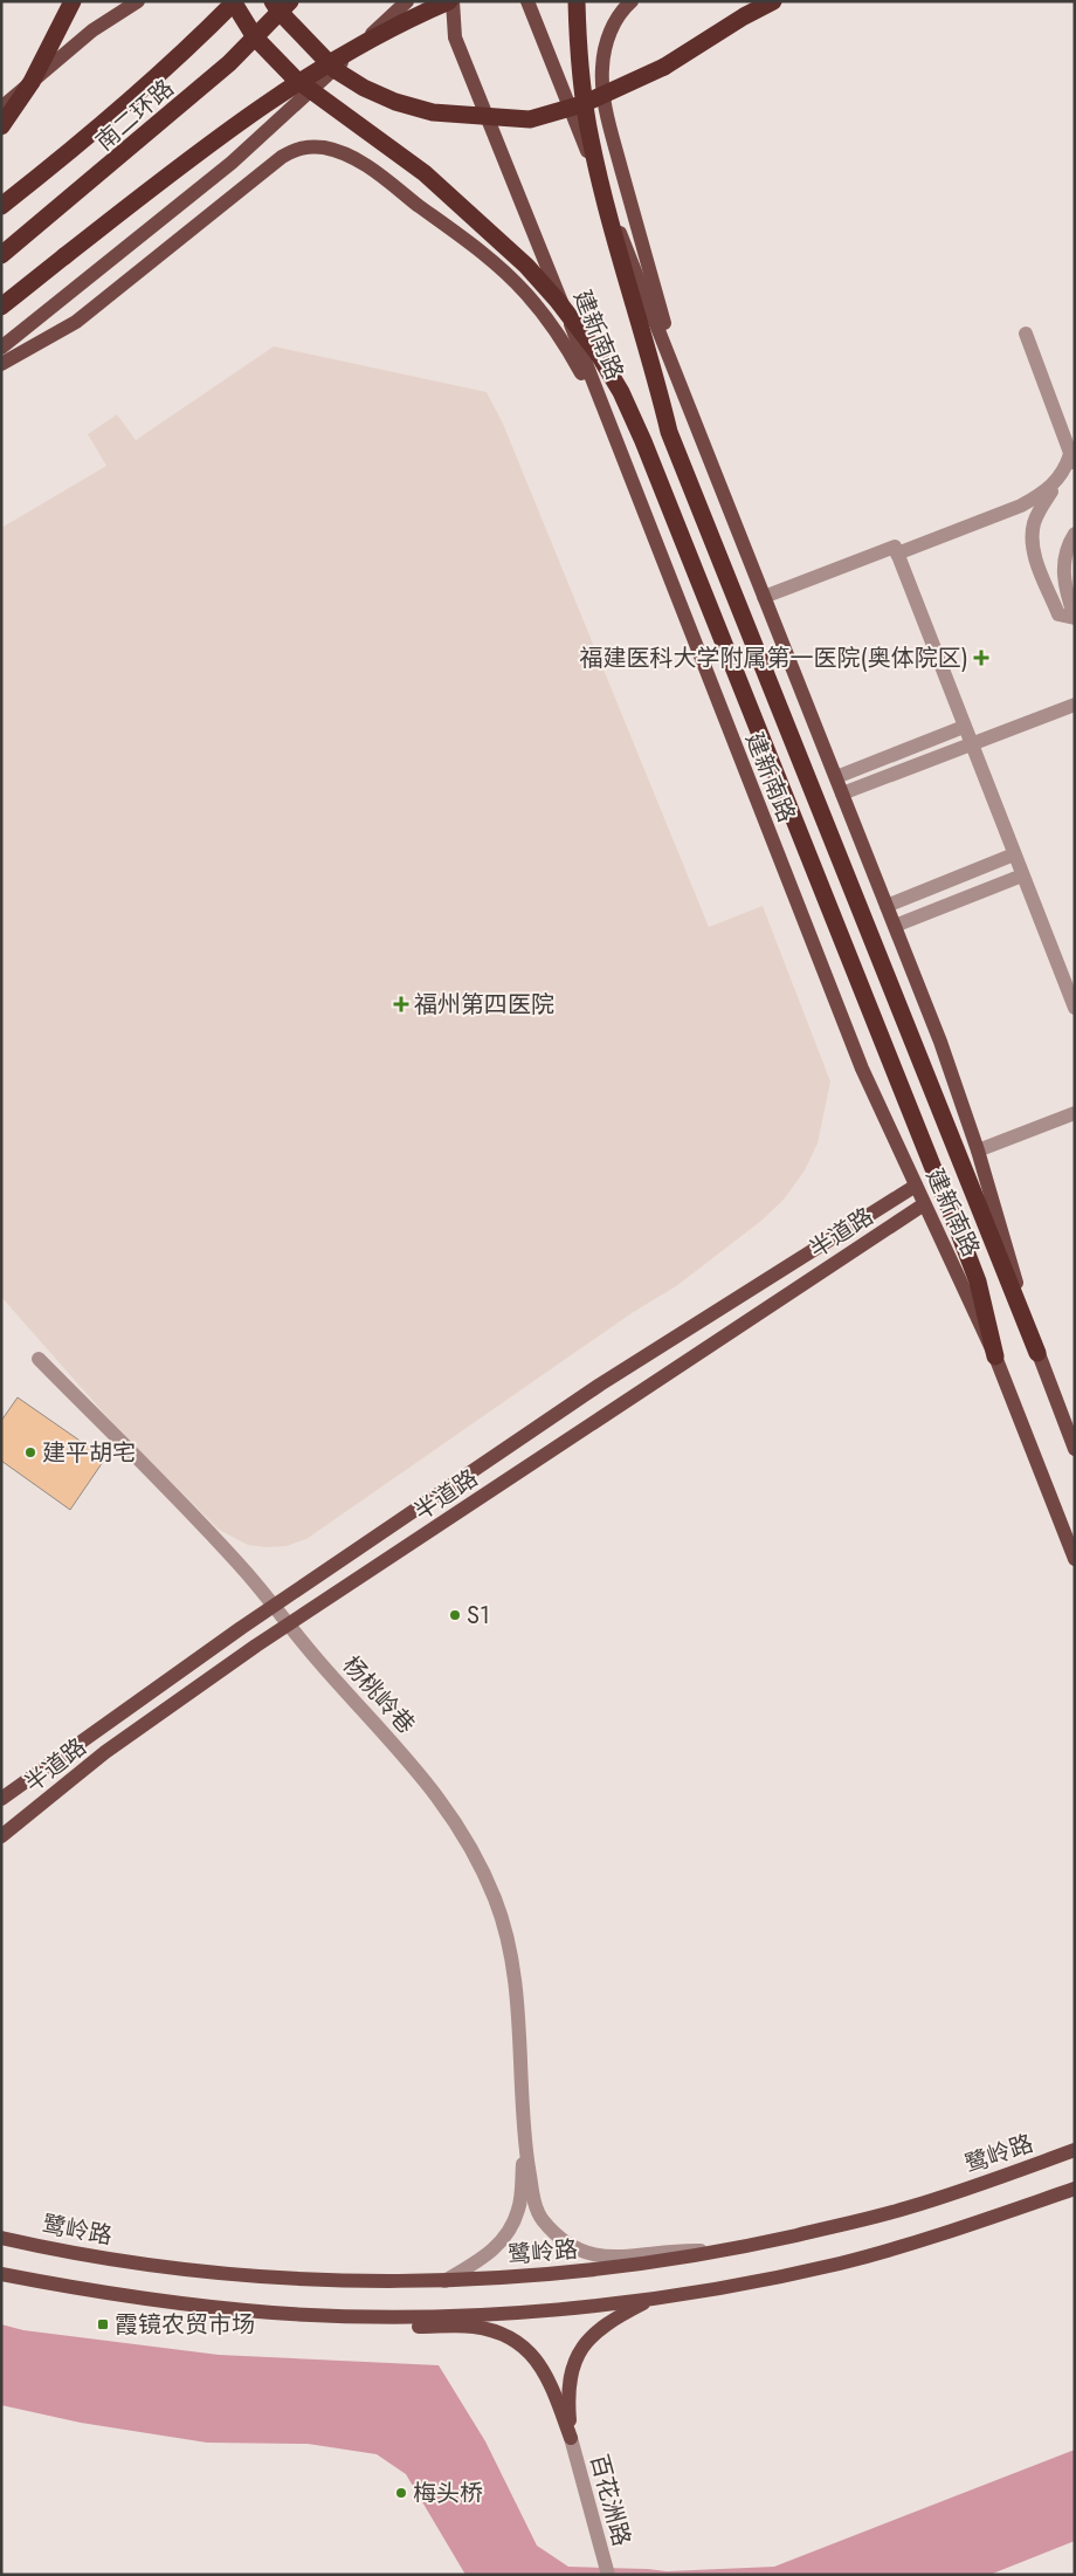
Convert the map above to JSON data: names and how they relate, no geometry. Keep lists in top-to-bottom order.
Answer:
{
  "streets": {
    "highway": ["南二环路"],
    "main road": ["建新南路", "半道路", "鹭岭路"],
    "street": ["杨桃岭巷", "百花洲路"]
  },
  "crossings": [
    ["建新南路", "半道路"],
    ["半道路", "杨桃岭巷"]
  ],
  "places": {
    "health": ["福建医科大学附属第一医院(奥体院区)", "福州第四医院"],
    "other": ["建平胡宅", "S1", "梅头桥"],
    "transit": ["霞镜农贸市场"]
  }
}
